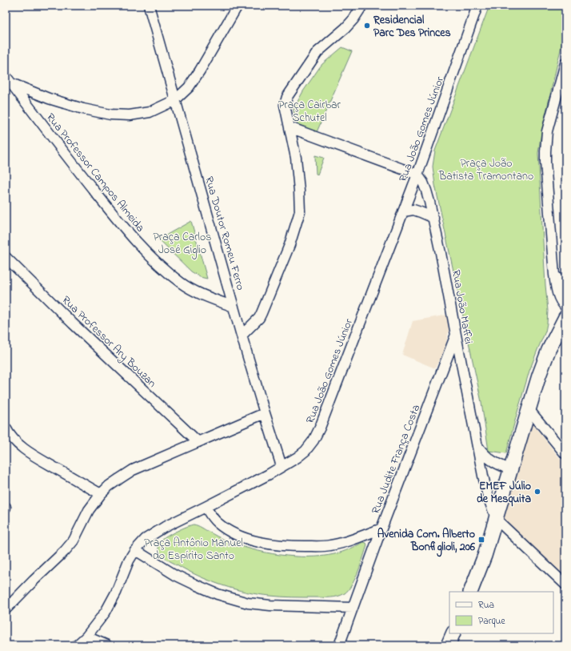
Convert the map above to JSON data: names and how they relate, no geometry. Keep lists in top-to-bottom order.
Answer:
{
  "streets": {
    "street": [
      "Rua João Gomes Júnior",
      "Rua Professor Campos Almeida",
      "Rua Doutor Romeu Ferro",
      "Rua João Maffei",
      "Rua Professor Ary Bouzan",
      "Rua Judite França Costa"
    ]
  },
  "crossings": [
    ["Rua João Gomes Júnior", "Rua Doutor Romeu Ferro"],
    ["Rua João Gomes Júnior", "Rua João Maffei"],
    ["Rua Professor Campos Almeida", "Rua Doutor Romeu Ferro"],
    ["Rua João Maffei", "Rua Judite França Costa"]
  ],
  "parks": [
    "Praça Cairbar Schutel",
    "Praça João Batista Tramontano",
    "Praça Carlos José Giglio",
    "Praça Antônio Manuel do Espírito Santo"
  ],
  "places": {
    "other": ["Residencial Parc Des Princes", "EMEF Júlio de Mesquita"],
    "transit": ["Avenida Com. Alberto Bonfiglioli, 206"]
  },
  "legend": ["Rua", "Parque"]
}
